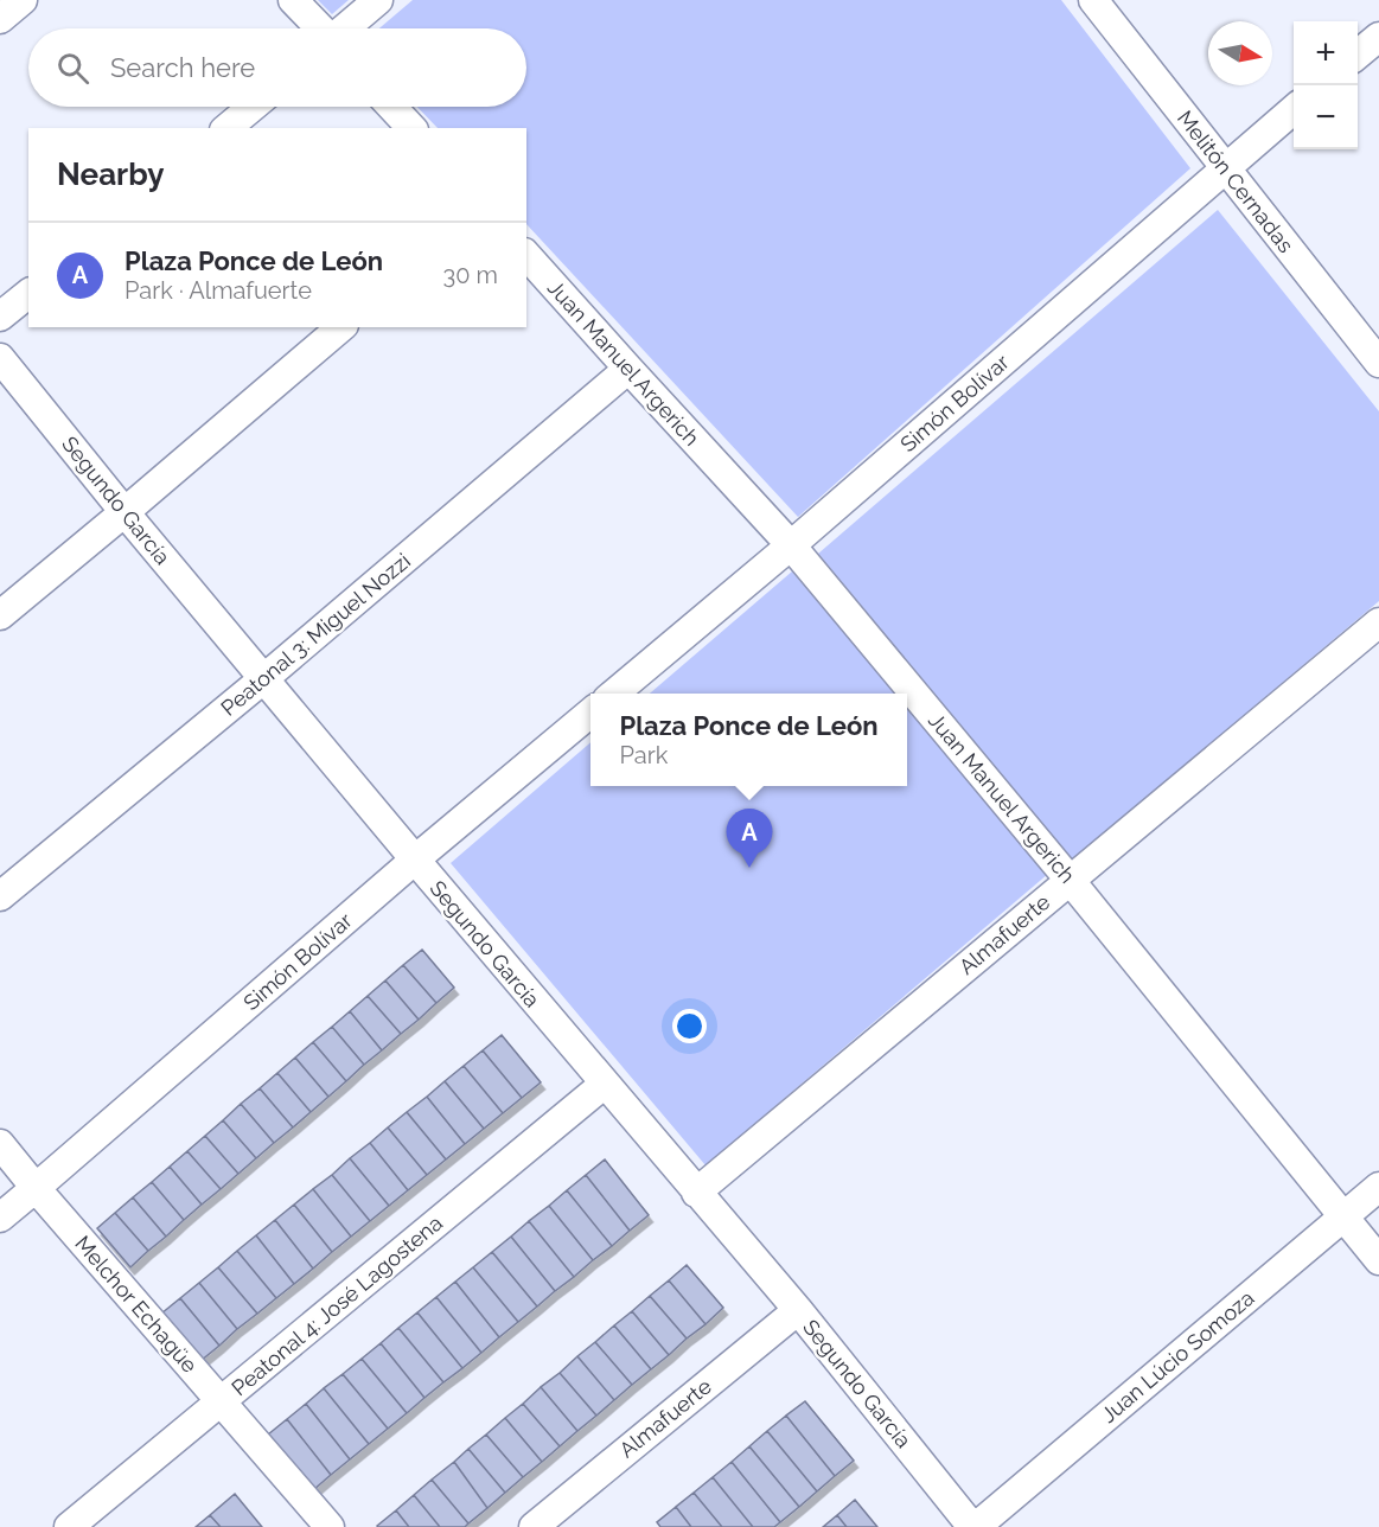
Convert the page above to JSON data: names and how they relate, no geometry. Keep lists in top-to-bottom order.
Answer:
{
  "streets": {
    "street": [
      "Melitón Cernadas",
      "Juan Manuel Argerich",
      "Simón Bolívar",
      "Segundo García",
      "Peatonal 3: Miguel Nozzi",
      "Almafuerte",
      "Melchor Echagüe",
      "Peatonal 4: José Lagostena",
      "Juan Lúcio Somoza"
    ]
  },
  "crossings": [
    ["Melitón Cernadas", "Simón Bolívar"],
    ["Juan Manuel Argerich", "Simón Bolívar"],
    ["Juan Manuel Argerich", "Peatonal 3: Miguel Nozzi"],
    ["Juan Manuel Argerich", "Almafuerte"],
    ["Juan Manuel Argerich", "Juan Lúcio Somoza"],
    ["Simón Bolívar", "Segundo García"],
    ["Simón Bolívar", "Melchor Echagüe"],
    ["Segundo García", "Peatonal 3: Miguel Nozzi"],
    ["Segundo García", "Almafuerte"],
    ["Segundo García", "Peatonal 4: José Lagostena"],
    ["Segundo García", "Juan Lúcio Somoza"],
    ["Melchor Echagüe", "Peatonal 4: José Lagostena"]
  ],
  "north": "right",
  "page": {
    "map_buttons": ["+", "−"],
    "search": "Search here",
    "heading": "Nearby",
    "list": [
      {
        "mark": "A",
        "name": "Plaza Ponce de León",
        "note": "Park · Almafuerte",
        "value": "30 m"
      }
    ],
    "popup": ["Plaza Ponce de León", "Park"],
    "pins": "A"
  }
}
